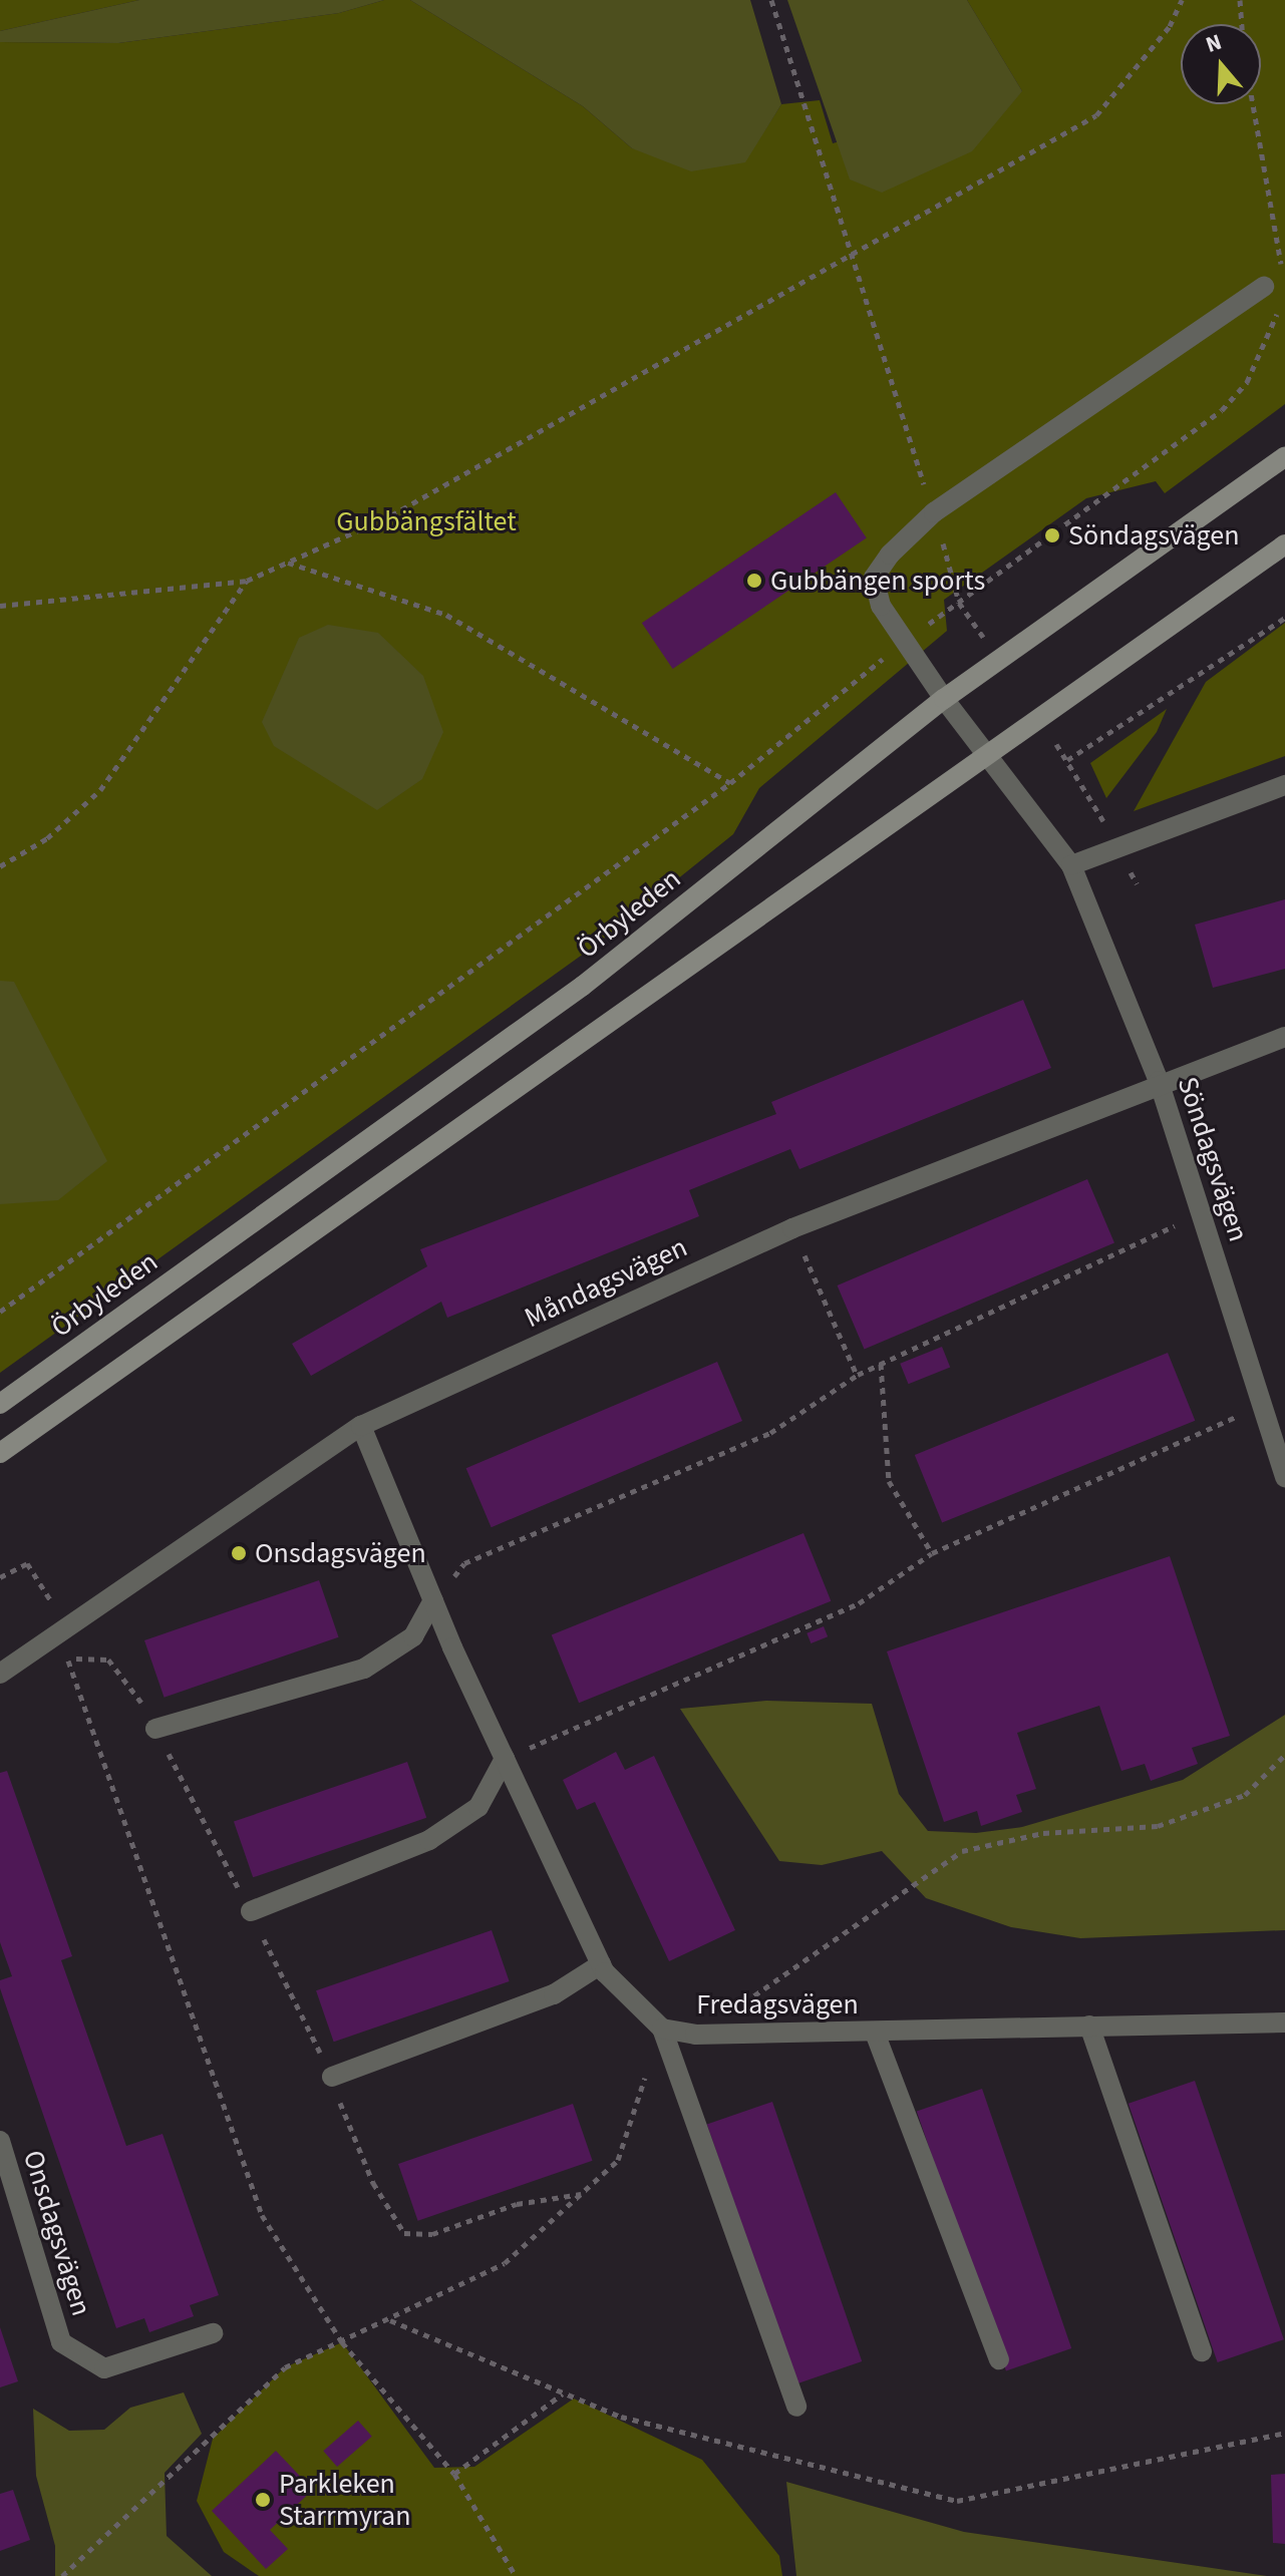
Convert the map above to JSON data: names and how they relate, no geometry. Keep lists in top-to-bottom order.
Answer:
{
  "streets": {
    "main road": ["Örbyleden"],
    "street": [
      "Söndagsvägen",
      "Måndagsvägen",
      "Fredagsvägen",
      "Onsdagsvägen"
    ]
  },
  "crossings": [
    ["Örbyleden", "Söndagsvägen"],
    ["Söndagsvägen", "Måndagsvägen"],
    ["Måndagsvägen", "Fredagsvägen"]
  ],
  "parks": ["Gubbängsfältet"],
  "places": [
    "Söndagsvägen",
    "Gubbängen sports",
    "Onsdagsvägen",
    "Parkleken Starrmyran"
  ],
  "north": "top"
}
